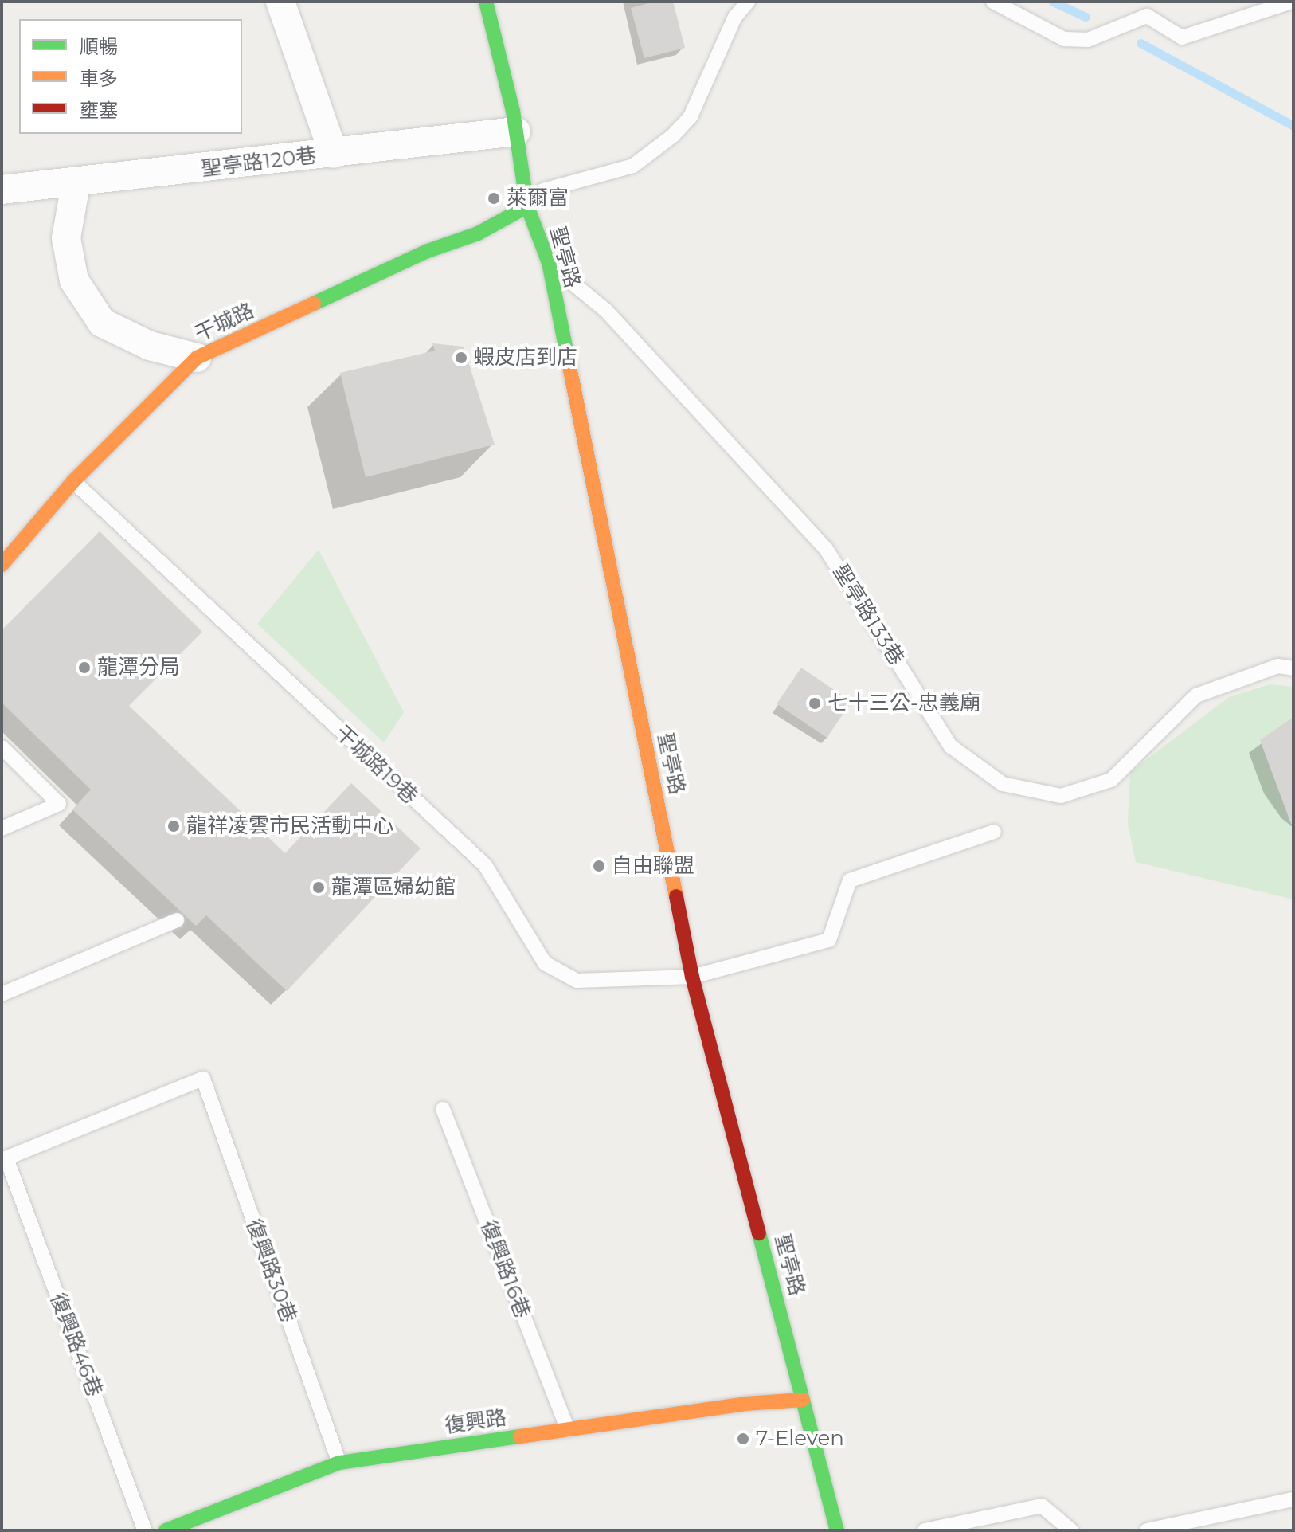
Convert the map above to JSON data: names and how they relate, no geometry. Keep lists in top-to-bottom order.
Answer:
{
  "streets": {
    "street": [
      "聖亭路120巷",
      "聖亭路",
      "干城路",
      "復興路"
    ],
    "lane": [
      "聖亭路133巷",
      "干城路19巷",
      "復興路16巷",
      "復興路30巷",
      "復興路46巷"
    ]
  },
  "crossings": [
    ["聖亭路120巷", "聖亭路"],
    ["聖亭路", "干城路"],
    ["聖亭路", "聖亭路133巷"],
    ["聖亭路", "干城路19巷"],
    ["聖亭路", "復興路"],
    ["干城路", "干城路19巷"],
    ["復興路16巷", "復興路"],
    ["復興路30巷", "復興路46巷"],
    ["復興路30巷", "復興路"]
  ],
  "places": [
    "萊爾富",
    "蝦皮店到店",
    "龍潭分局",
    "七十三公-忠義廟",
    "龍祥凌雲市民活動中心",
    "自由聯盟",
    "龍潭區婦幼館",
    "7-Eleven"
  ],
  "legend": ["順暢", "車多", "壅塞"]
}
